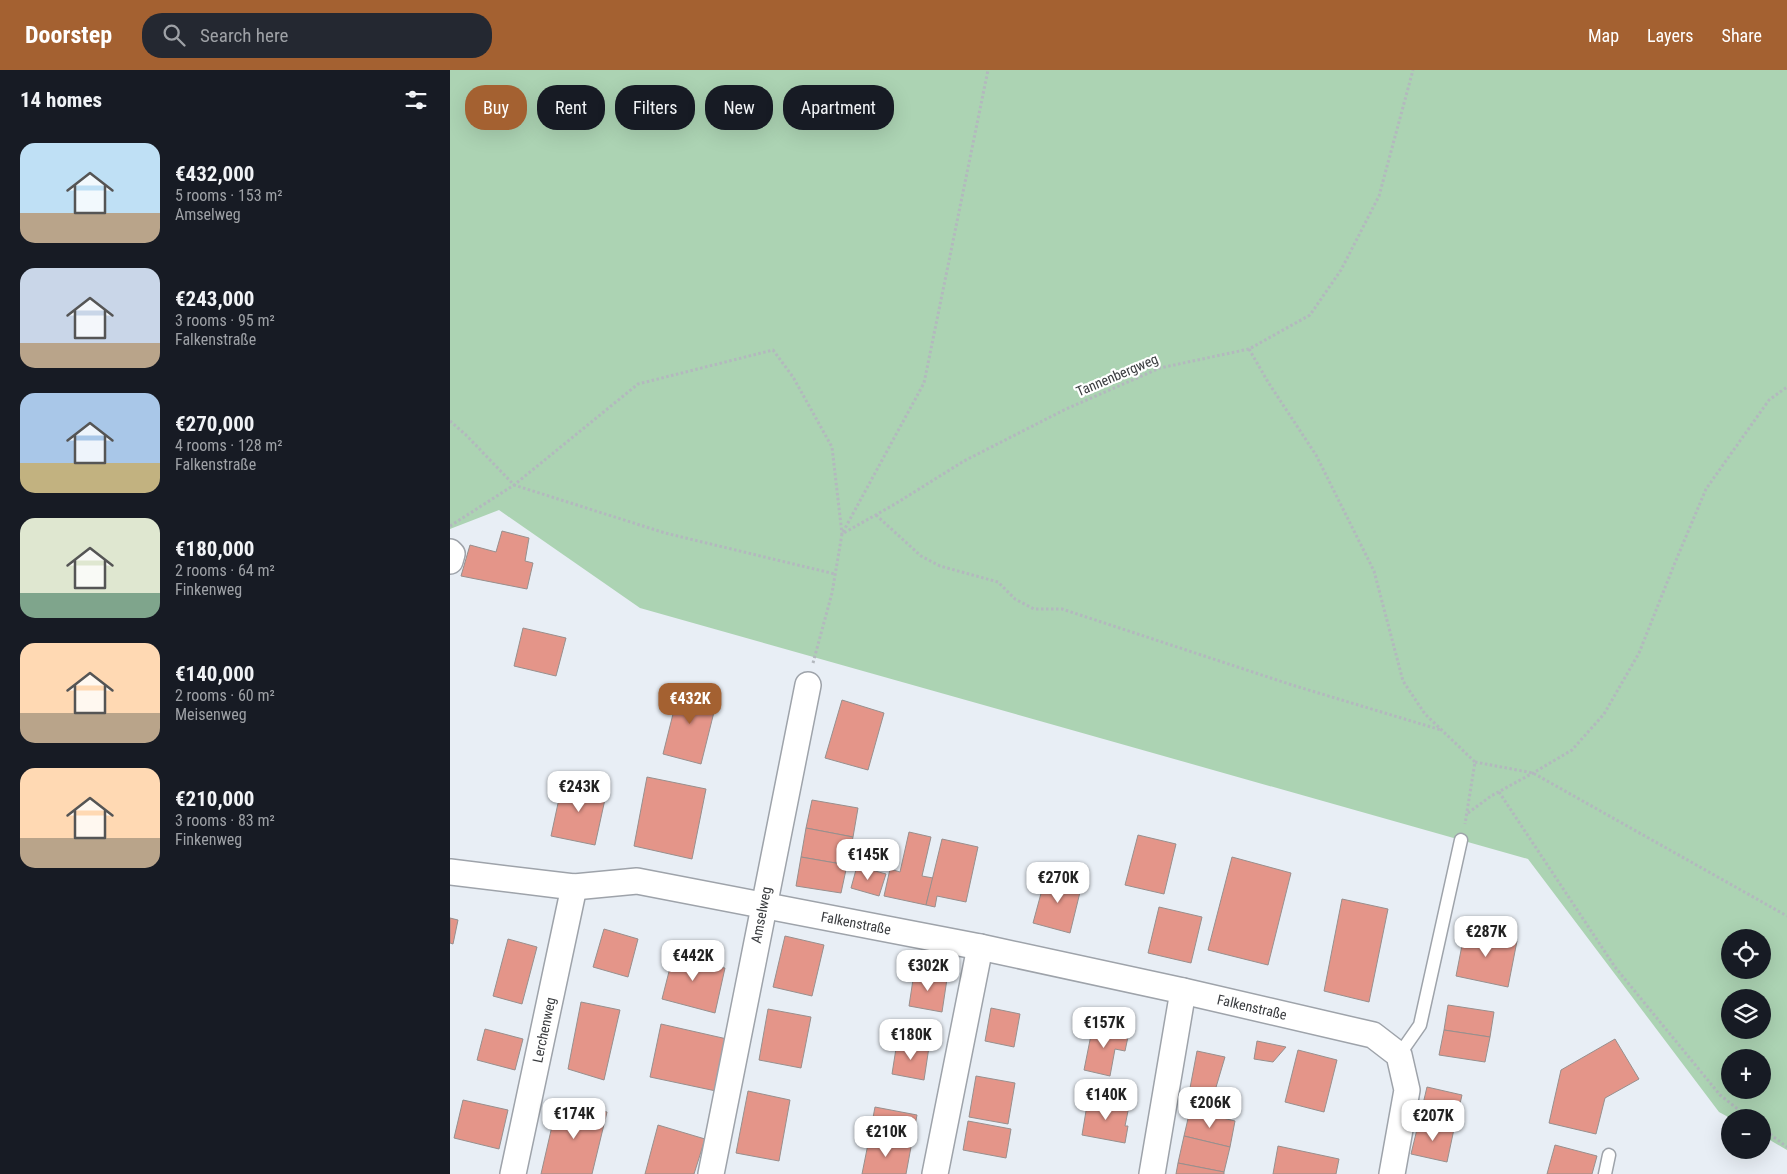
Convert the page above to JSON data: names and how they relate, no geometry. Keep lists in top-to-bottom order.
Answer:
{
  "streets": {
    "street": ["Amselweg", "Falkenstraße", "Lerchenweg"],
    "path": ["Tannenbergweg"]
  },
  "crossings": [
    ["Amselweg", "Falkenstraße"],
    ["Falkenstraße", "Lerchenweg"]
  ],
  "page": {
    "header": "Doorstep",
    "search": "Search here",
    "nav": ["Map", "Layers", "Share"],
    "heading": "14 homes",
    "chip": [
      "Buy",
      "Rent",
      "Filters",
      "New",
      "Apartment"
    ],
    "list": [
      {
        "name": "€432,000",
        "note": "5 rooms · 153 m² · Amselweg"
      },
      {
        "name": "€243,000",
        "note": "3 rooms · 95 m² · Falkenstraße"
      },
      {
        "name": "€270,000",
        "note": "4 rooms · 128 m² · Falkenstraße"
      },
      {
        "name": "€180,000",
        "note": "2 rooms · 64 m² · Finkenweg"
      },
      {
        "name": "€140,000",
        "note": "2 rooms · 60 m² · Meisenweg"
      },
      {
        "name": "€210,000",
        "note": "3 rooms · 83 m² · Finkenweg"
      }
    ],
    "price": [
      "€432K",
      "€243K",
      "€145K",
      "€270K",
      "€287K",
      "€442K",
      "€302K",
      "€157K",
      "€180K",
      "€140K",
      "€206K",
      "€174K",
      "€207K",
      "€210K"
    ],
    "map_buttons": ["+", "−"]
  }
}
